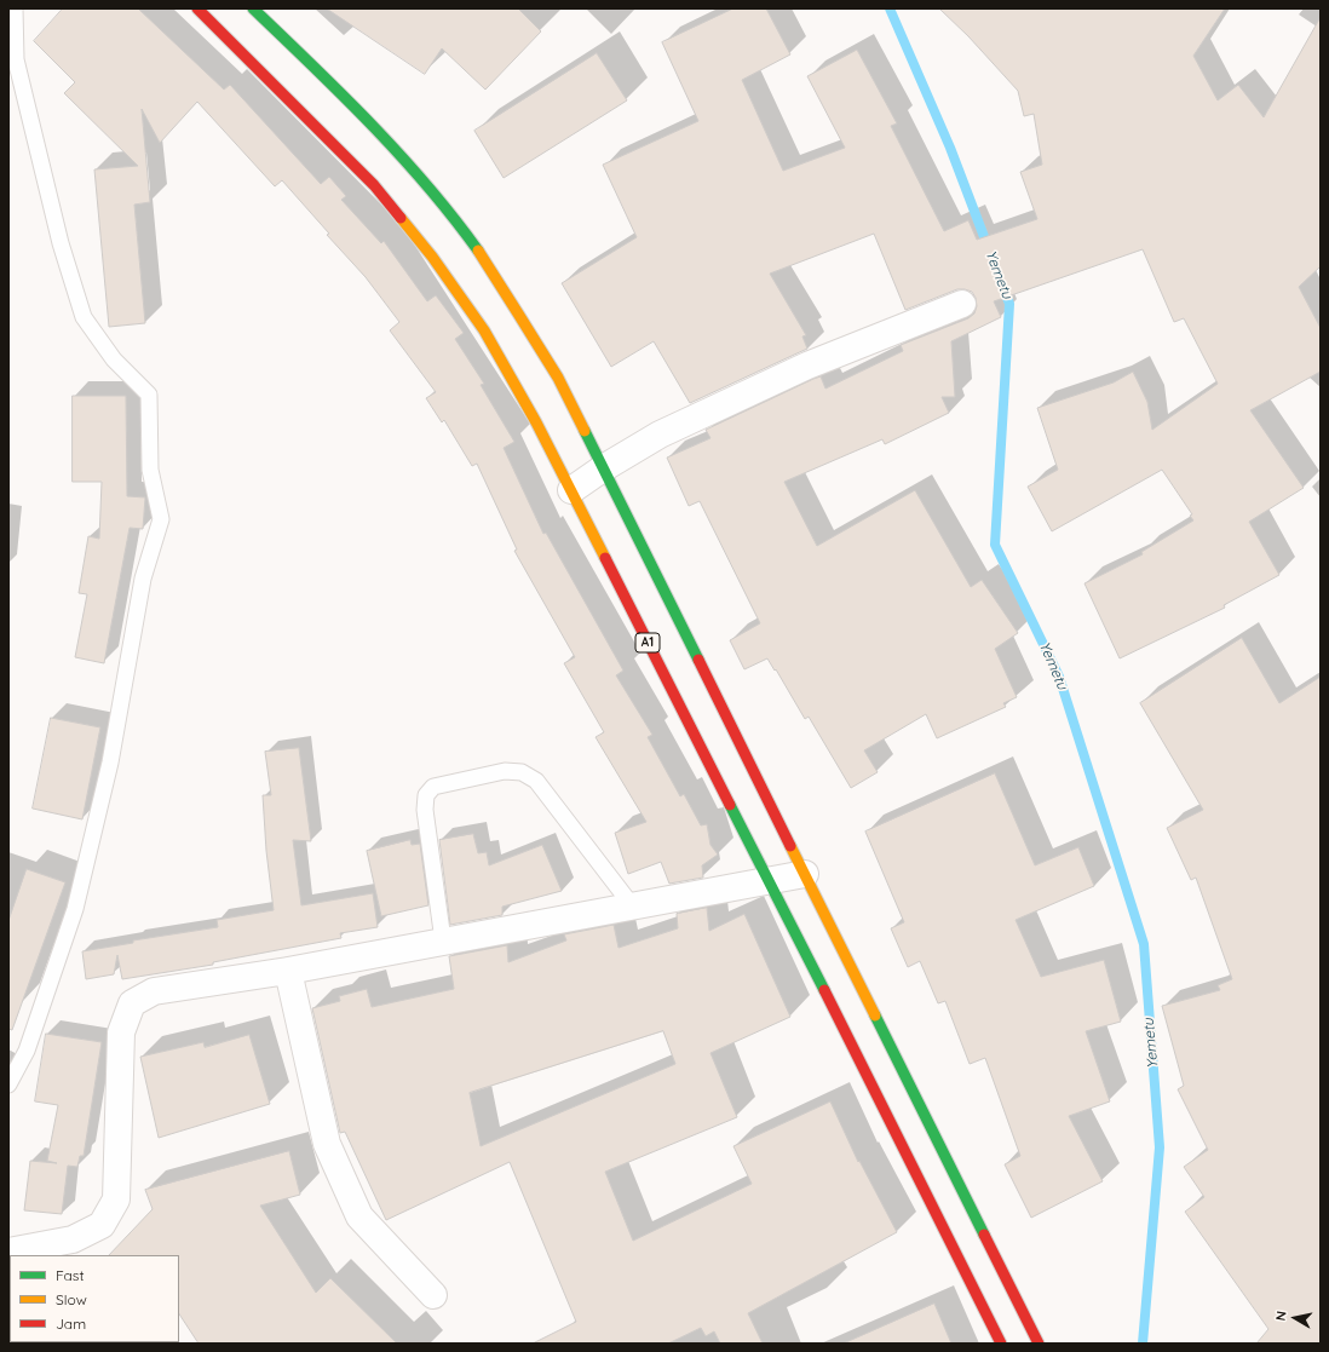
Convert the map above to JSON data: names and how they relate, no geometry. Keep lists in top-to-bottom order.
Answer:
{
  "streets": {
    "highway": ["A1"]
  },
  "water": ["Yemetu"],
  "legend": ["Fast", "Slow", "Jam"],
  "north": "left"
}
